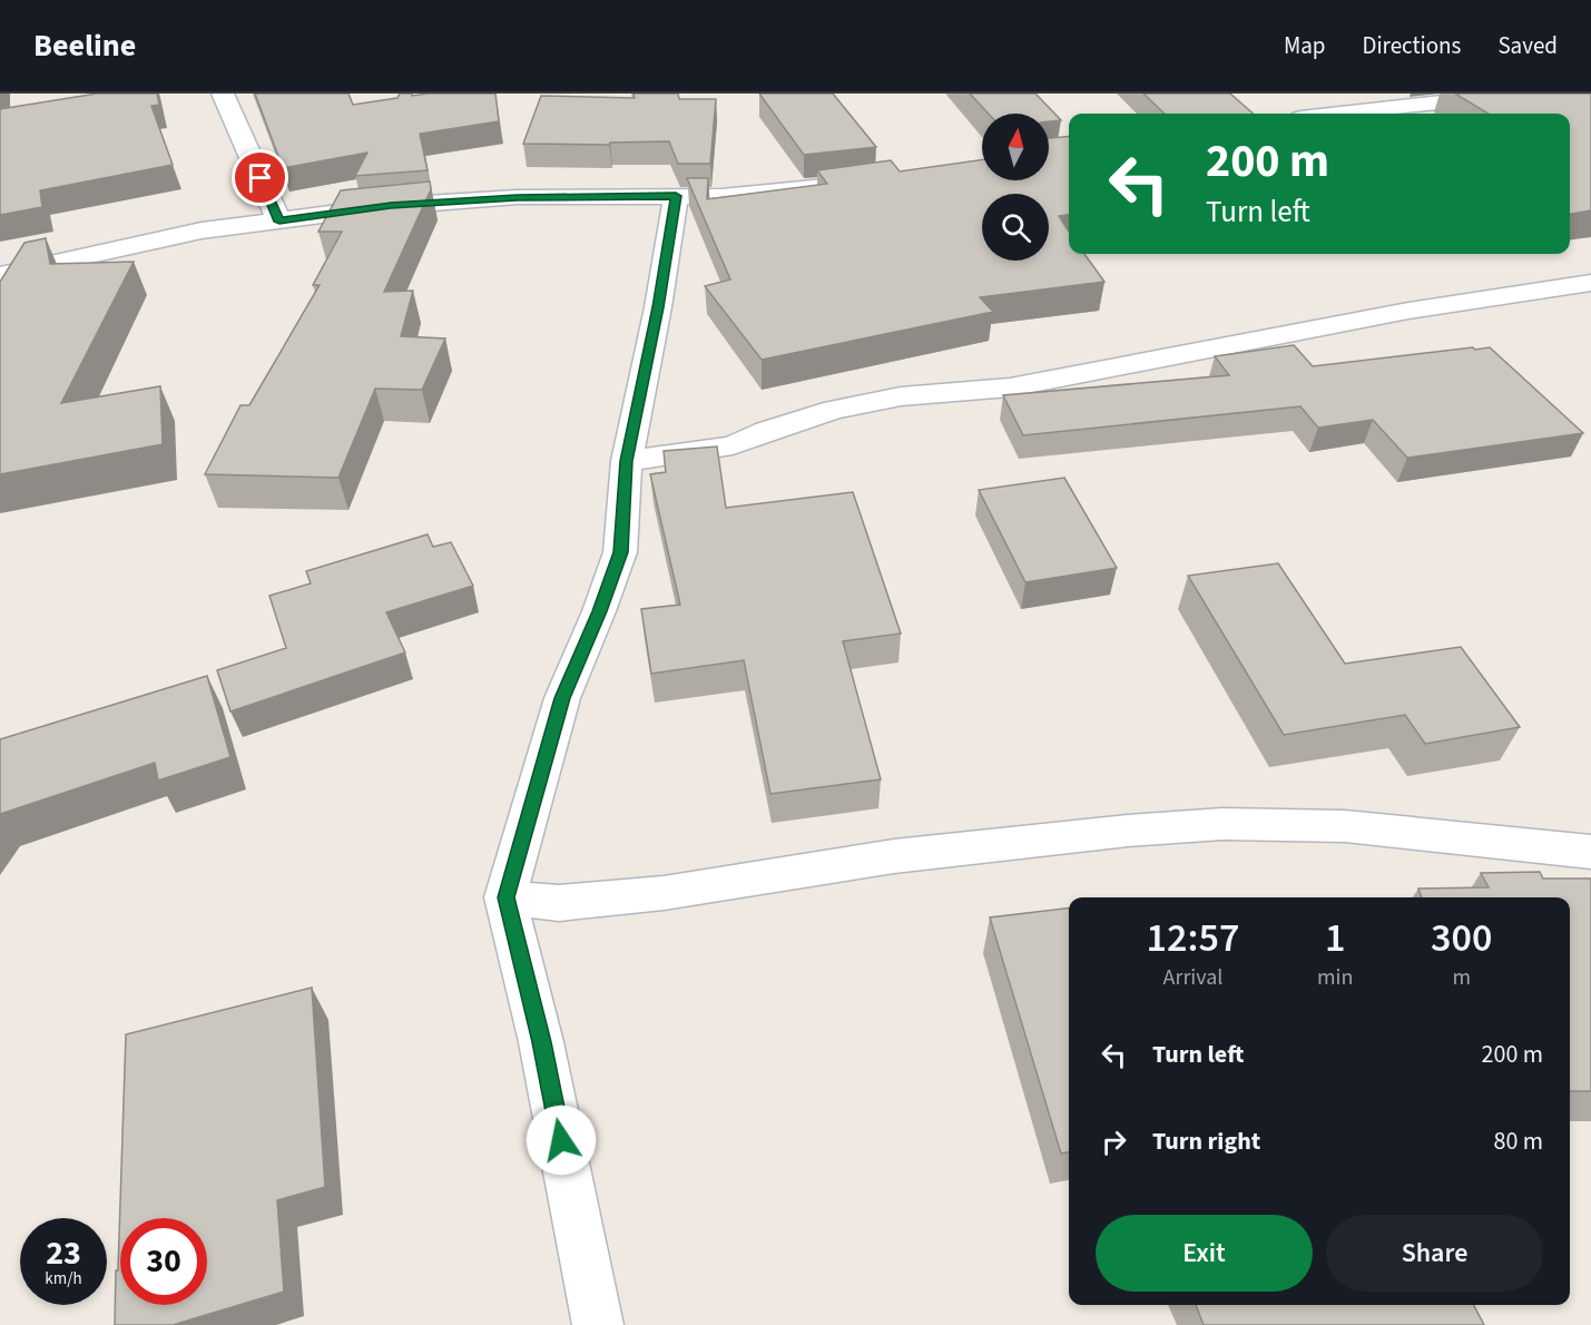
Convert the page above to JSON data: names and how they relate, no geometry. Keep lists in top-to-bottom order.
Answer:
{
  "north": "top",
  "page": {
    "header": "Beeline",
    "nav": ["Map", "Directions", "Saved"],
    "turn": ["200 m", "Turn left"],
    "eta": [
      "12:57",
      "Arrival",
      "1",
      "min",
      "300",
      "m"
    ],
    "list": [
      {
        "name": "Turn left",
        "value": "200 m"
      },
      {
        "name": "Turn right",
        "value": "80 m"
      }
    ],
    "buttons": ["Exit", "Share"],
    "speed": "23 km/h",
    "limit": "30"
  }
}
